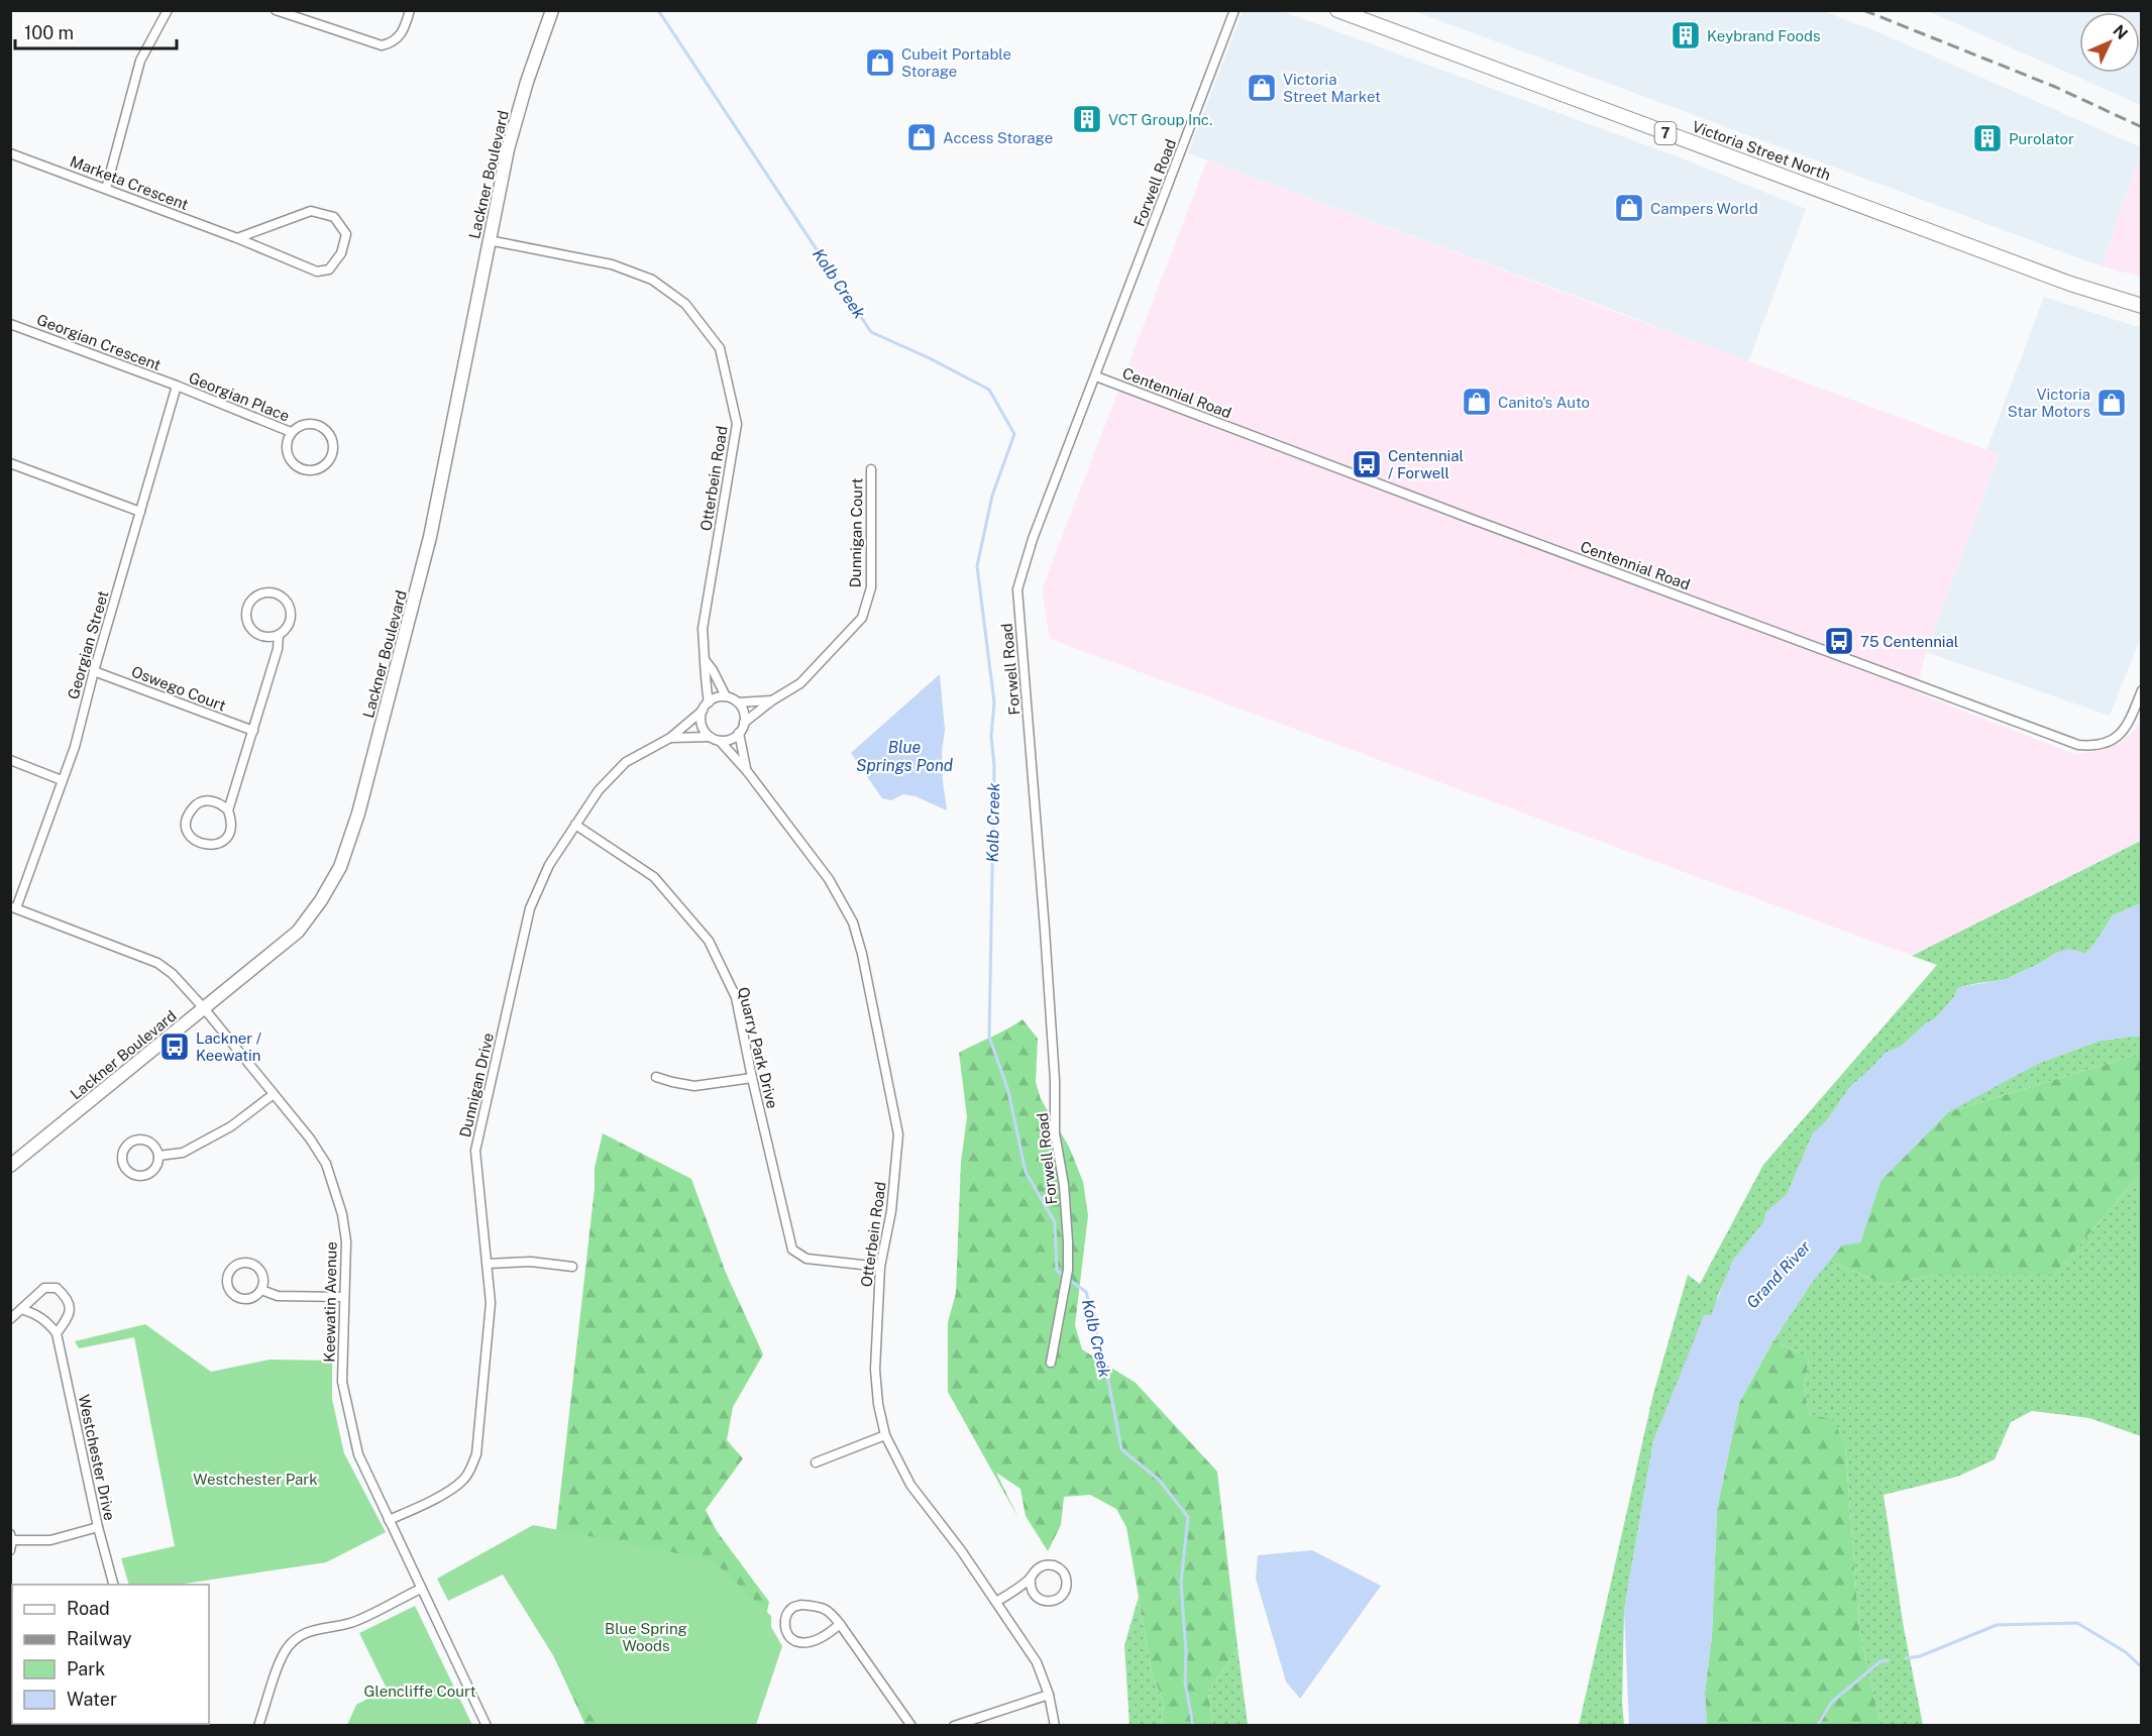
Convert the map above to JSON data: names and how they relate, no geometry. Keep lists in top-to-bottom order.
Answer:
{
  "streets": {
    "main road": ["7", "Victoria Street North", "Lackner Boulevard"],
    "street": [
      "Marketa Crescent",
      "Forwell Road",
      "Georgian Crescent",
      "Centennial Road",
      "Georgian Place",
      "Otterbein Road",
      "Dunnigan Court",
      "Georgian Street",
      "Oswego Court",
      "Quarry Park Drive",
      "Dunnigan Drive",
      "Keewatin Avenue",
      "Westchester Drive"
    ]
  },
  "crossings": [
    ["Lackner Boulevard", "Otterbein Road"],
    ["Lackner Boulevard", "Keewatin Avenue"],
    ["Forwell Road", "Centennial Road"],
    ["Georgian Crescent", "Georgian Place"],
    ["Georgian Crescent", "Georgian Street"],
    ["Georgian Place", "Georgian Street"],
    ["Otterbein Road", "Dunnigan Court"],
    ["Otterbein Road", "Quarry Park Drive"],
    ["Otterbein Road", "Dunnigan Drive"],
    ["Dunnigan Court", "Dunnigan Drive"],
    ["Georgian Street", "Oswego Court"],
    ["Georgian Street", "Keewatin Avenue"],
    ["Quarry Park Drive", "Dunnigan Drive"],
    ["Dunnigan Drive", "Keewatin Avenue"]
  ],
  "water": ["Kolb Creek", "Blue Springs Pond", "Grand River"],
  "parks": ["Westchester Park", "Blue Spring Woods", "Glencliffe Court"],
  "places": {
    "building": ["Keybrand Foods", "VCT Group Inc.", "Purolator"],
    "shop": [
      "Cubeit Portable Storage",
      "Victoria Street Market",
      "Access Storage",
      "Campers World",
      "Canito's Auto",
      "Victoria Star Motors"
    ],
    "bus stop": ["Centennial / Forwell", "75 Centennial", "Lackner / Keewatin"]
  },
  "legend": [
    "Road",
    "Railway",
    "Park",
    "Water"
  ],
  "scale_bar": "100 m",
  "north": "top right"
}
